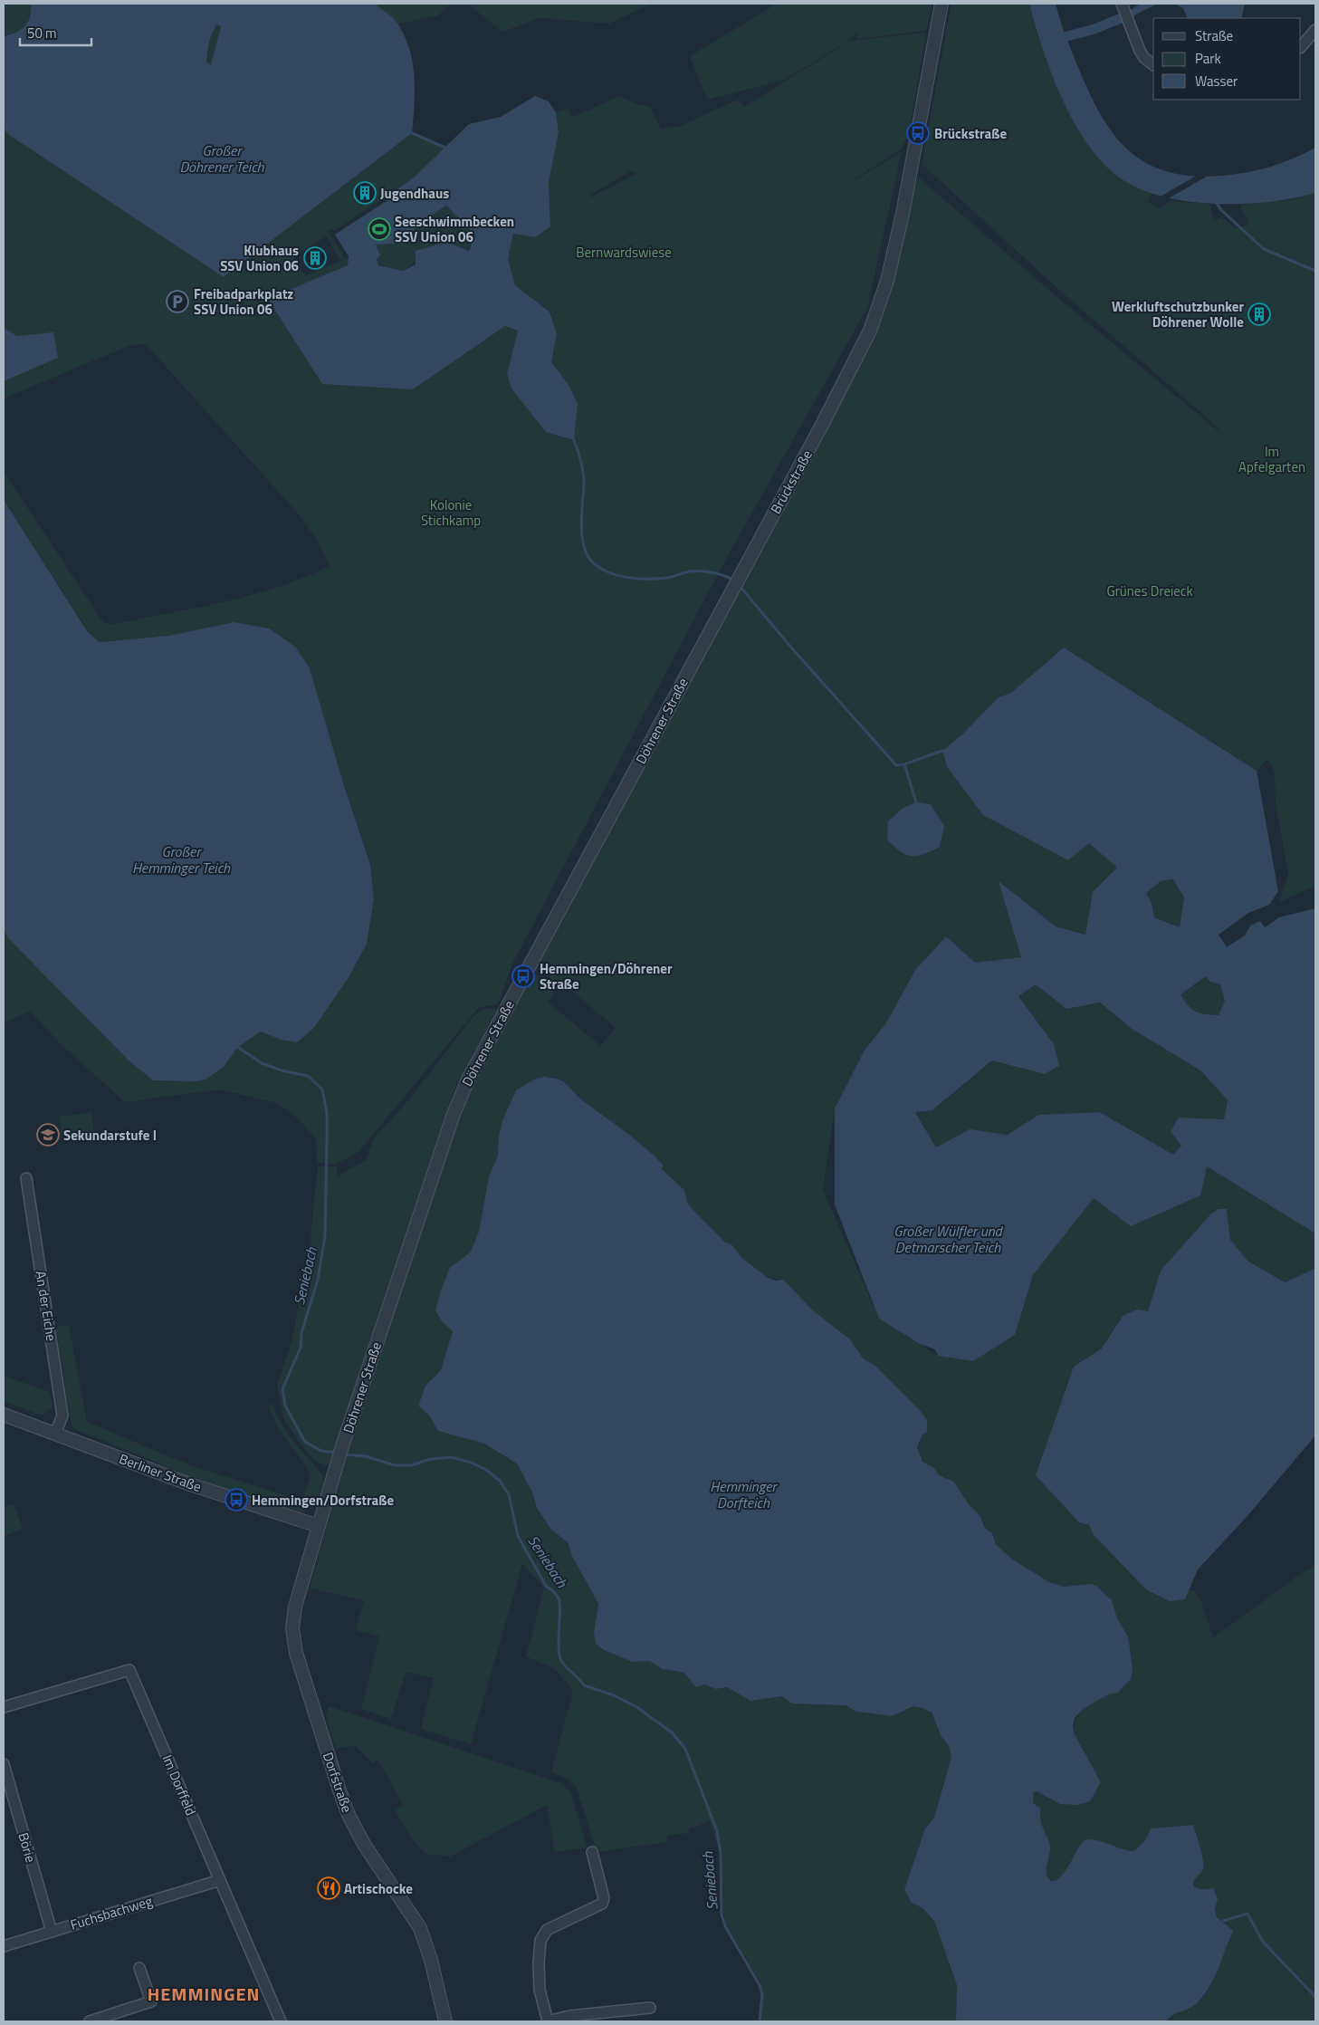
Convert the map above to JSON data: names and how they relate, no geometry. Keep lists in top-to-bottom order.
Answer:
{
  "streets": {
    "street": [
      "Brückstraße",
      "Döhrener Straße",
      "An der Eiche",
      "Berliner Straße",
      "Dorfstraße",
      "Im Dorffeld",
      "Börie",
      "Fuchsbachweg"
    ]
  },
  "crossings": [
    ["Brückstraße", "Döhrener Straße"],
    ["Döhrener Straße", "Berliner Straße"],
    ["Döhrener Straße", "Dorfstraße"],
    ["An der Eiche", "Berliner Straße"],
    ["Berliner Straße", "Dorfstraße"],
    ["Im Dorffeld", "Fuchsbachweg"],
    ["Börie", "Fuchsbachweg"]
  ],
  "districts": ["HEMMINGEN"],
  "water": [
    "Großer Döhrener Teich",
    "Großer Hemminger Teich",
    "Großer Wülfler und Detmarscher Teich",
    "Seniebach",
    "Hemminger Dorfteich"
  ],
  "parks": [
    "Bernwardswiese",
    "Im Apfelgarten",
    "Kolonie Stichkamp",
    "Grünes Dreieck"
  ],
  "places": {
    "bus stop": ["Brückstraße", "Hemmingen/Döhrener Straße", "Hemmingen/Dorfstraße"],
    "building": ["Jugendhaus", "Klubhaus SSV Union 06", "Werkluftschutzbunker Döhrener Wolle"],
    "sports": ["Seeschwimmbecken SSV Union 06"],
    "parking": ["Freibadparkplatz SSV Union 06"],
    "school or university": ["Sekundarstufe I"],
    "restaurant": ["Artischocke"]
  },
  "legend": ["Straße", "Park", "Wasser"],
  "scale_bar": "50 m"
}
